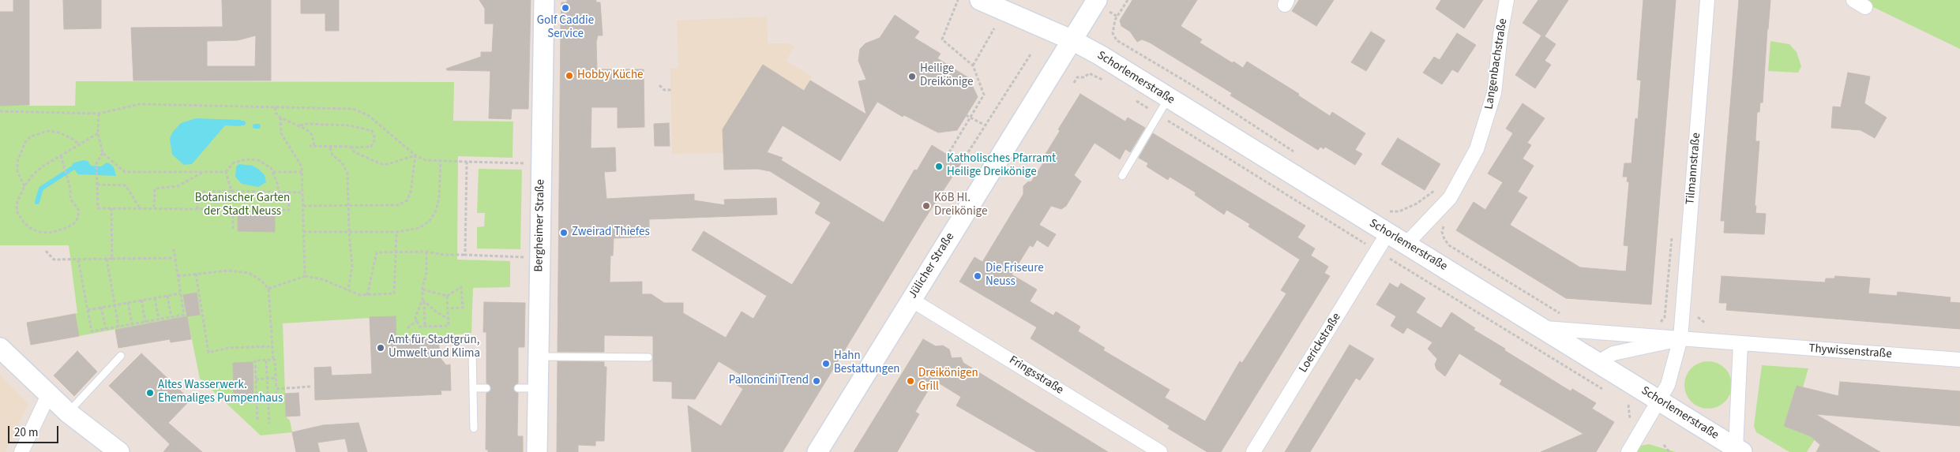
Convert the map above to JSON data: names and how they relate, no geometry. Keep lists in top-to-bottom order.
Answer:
{
  "streets": {
    "main road": ["Schorlemerstraße", "Bergheimer Straße", "Jülicher Straße"],
    "street": [
      "Langenbachstraße",
      "Tilmannstraße",
      "Loerickstraße",
      "Thywissenstraße",
      "Fringsstraße"
    ]
  },
  "crossings": [
    ["Langenbachstraße", "Schorlemerstraße"],
    ["Schorlemerstraße", "Tilmannstraße"],
    ["Schorlemerstraße", "Jülicher Straße"],
    ["Schorlemerstraße", "Loerickstraße"],
    ["Schorlemerstraße", "Thywissenstraße"],
    ["Tilmannstraße", "Thywissenstraße"],
    ["Jülicher Straße", "Fringsstraße"]
  ],
  "parks": ["Botanischer Garten der Stadt Neuss"],
  "places": [
    "Golf Caddie Service",
    "Hobby Küche",
    "Heilige Dreikönige",
    "Katholisches Pfarramt Heilige Dreikönige",
    "KöB Hl. Dreikönige",
    "Zweirad Thiefes",
    "Die Friseure Neuss",
    "Amt für Stadtgrün, Umwelt und Klima",
    "Hahn Bestattungen",
    "Palloncini Trend",
    "Dreikönigen Grill",
    "Altes Wasserwerk. Ehemaliges Pumpenhaus"
  ],
  "scale_bar": "20 m"
}
